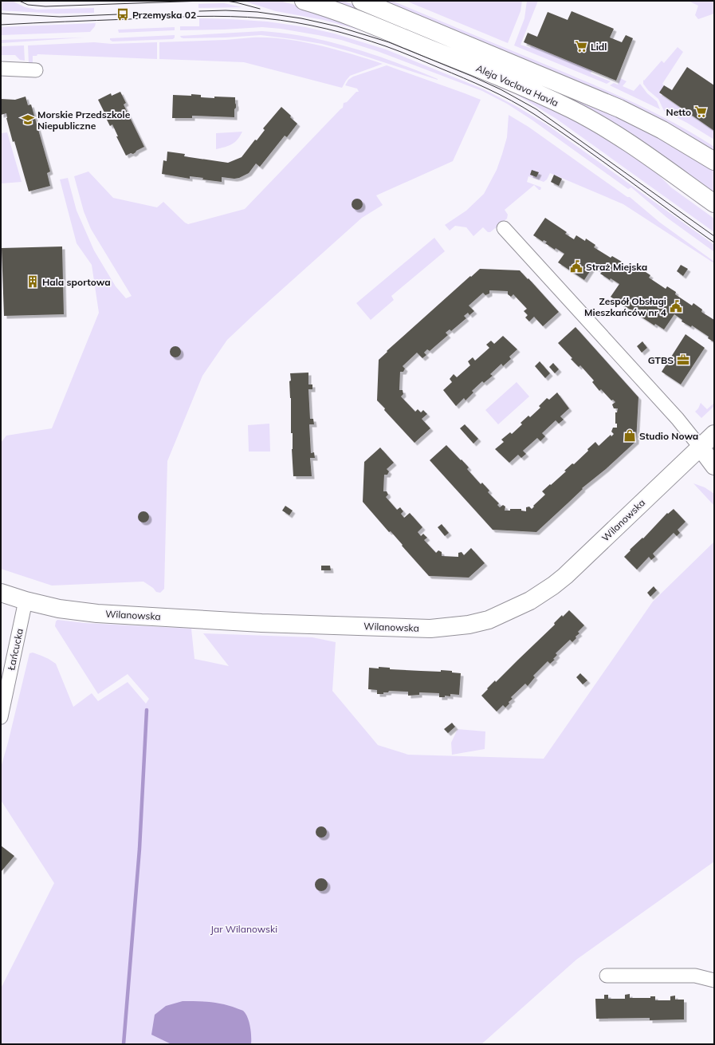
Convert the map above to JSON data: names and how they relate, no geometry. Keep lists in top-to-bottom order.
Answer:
{
  "streets": {
    "main road": ["Aleja Vaclava Havla", "Wilanowska"],
    "street": ["Łańcucka"]
  },
  "crossings": [
    ["Wilanowska", "Łańcucka"]
  ],
  "parks": ["Jar Wilanowski"],
  "places": {
    "bus stop": ["Przemyska 02"],
    "supermarket": ["Lidl", "Netto"],
    "school or university": ["Morskie Przedszkole Niepubliczne"],
    "public building": ["Straż Miejska", "Zespół Obsługi Mieszkańców nr 4"],
    "building": ["Hala sportowa"],
    "office": ["GTBS"],
    "shop": ["Studio Nowa"]
  }
}
